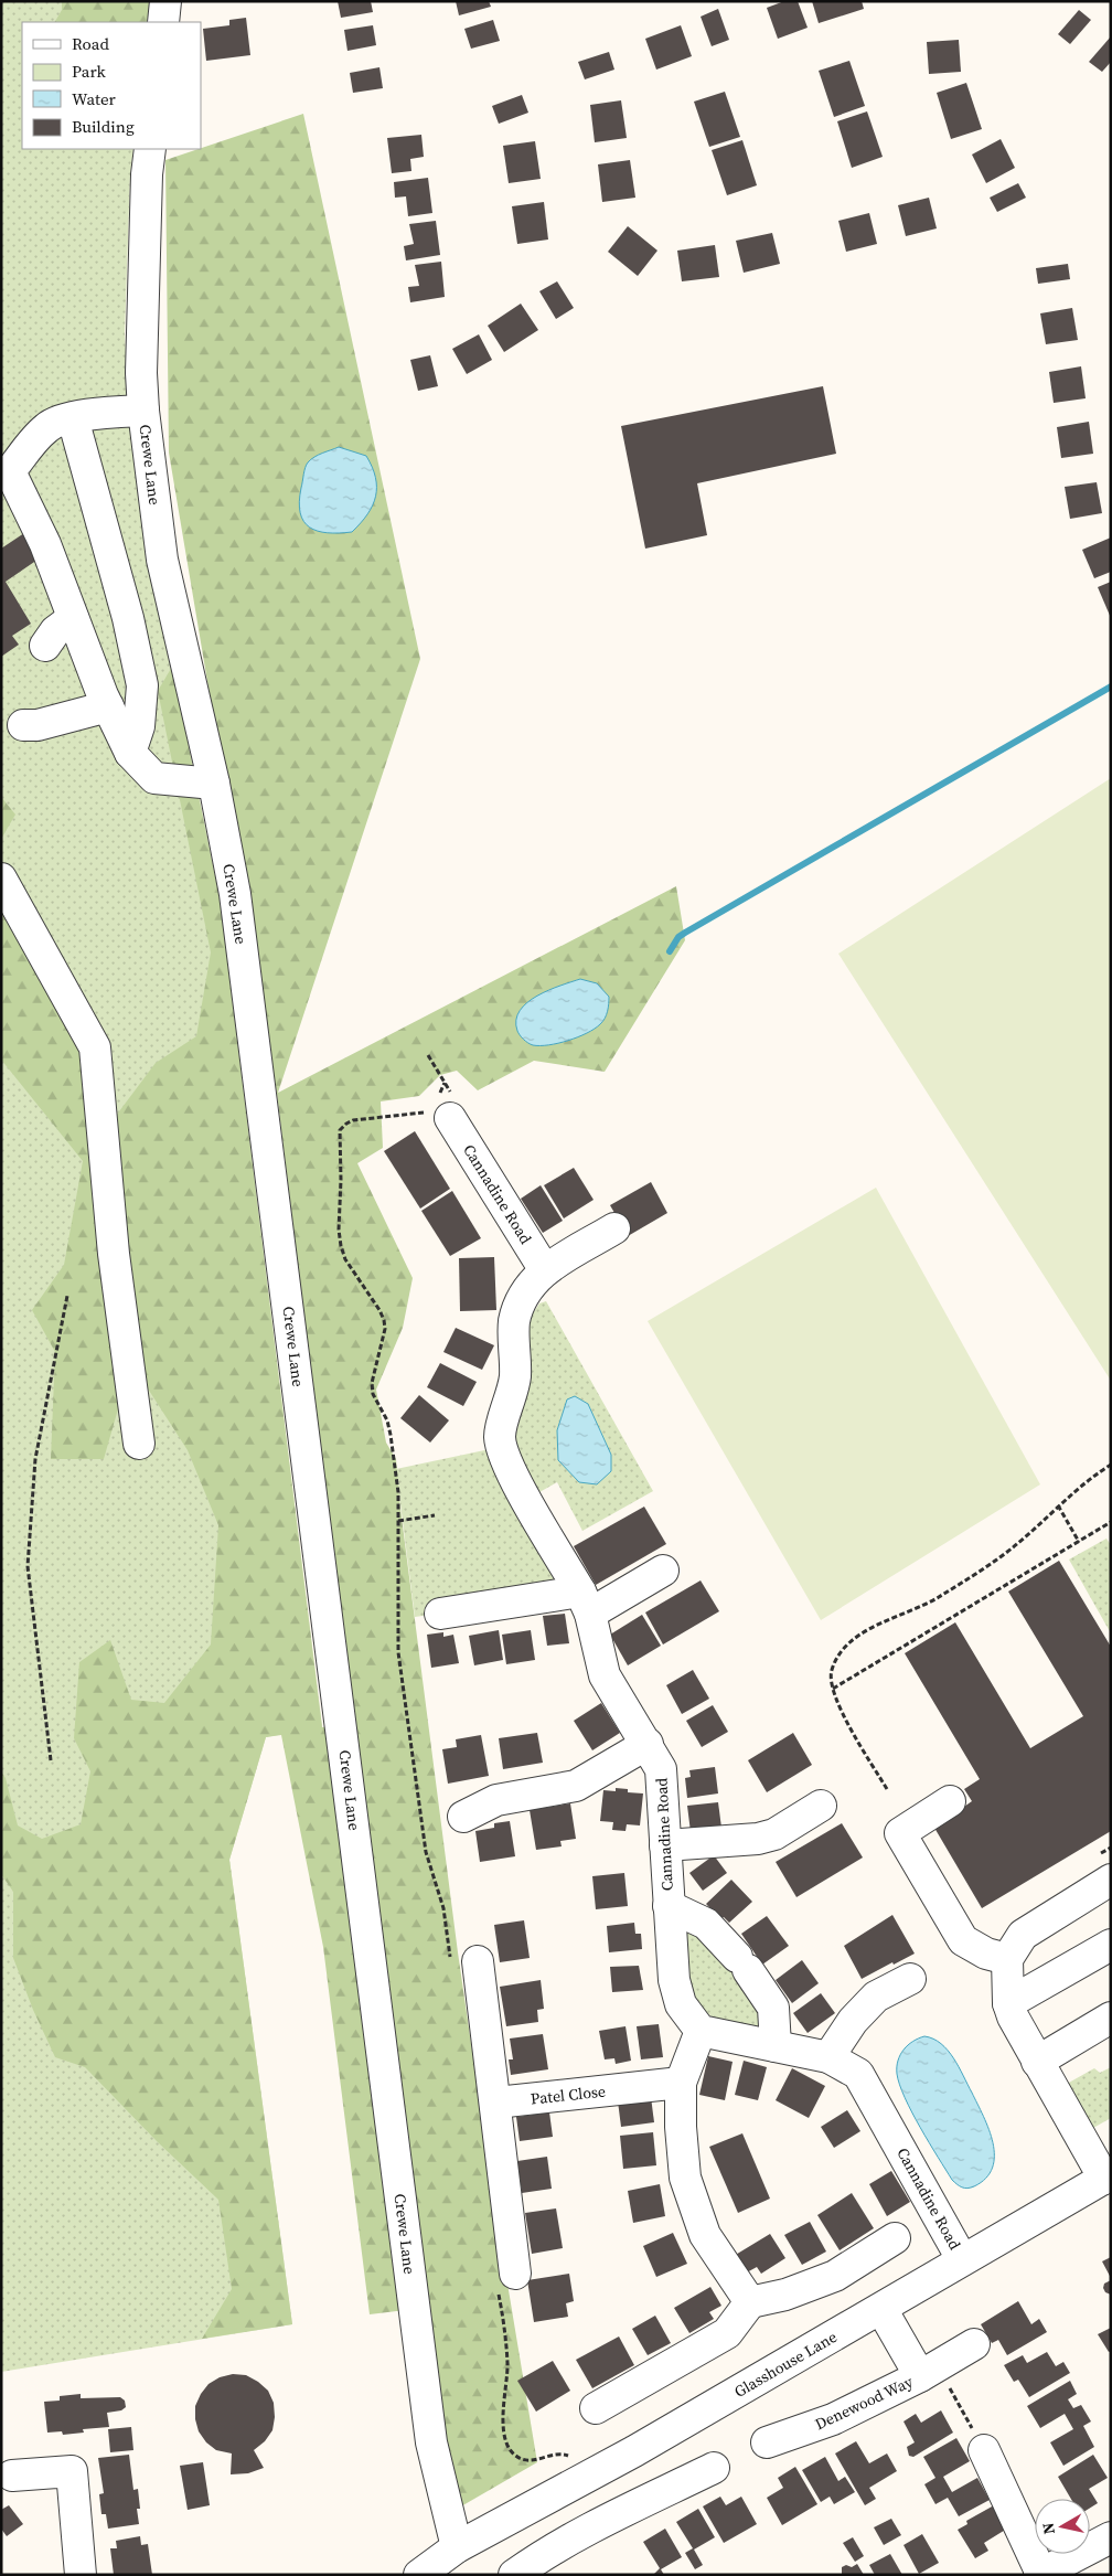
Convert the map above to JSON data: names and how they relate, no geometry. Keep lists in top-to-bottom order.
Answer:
{
  "streets": {
    "street": [
      "Crewe Lane",
      "Cannadine Road",
      "Patel Close",
      "Glasshouse Lane",
      "Denewood Way"
    ]
  },
  "crossings": [
    ["Crewe Lane", "Glasshouse Lane"],
    ["Cannadine Road", "Glasshouse Lane"],
    ["Glasshouse Lane", "Denewood Way"]
  ],
  "legend": [
    "Road",
    "Park",
    "Water",
    "Building"
  ],
  "north": "left"
}
